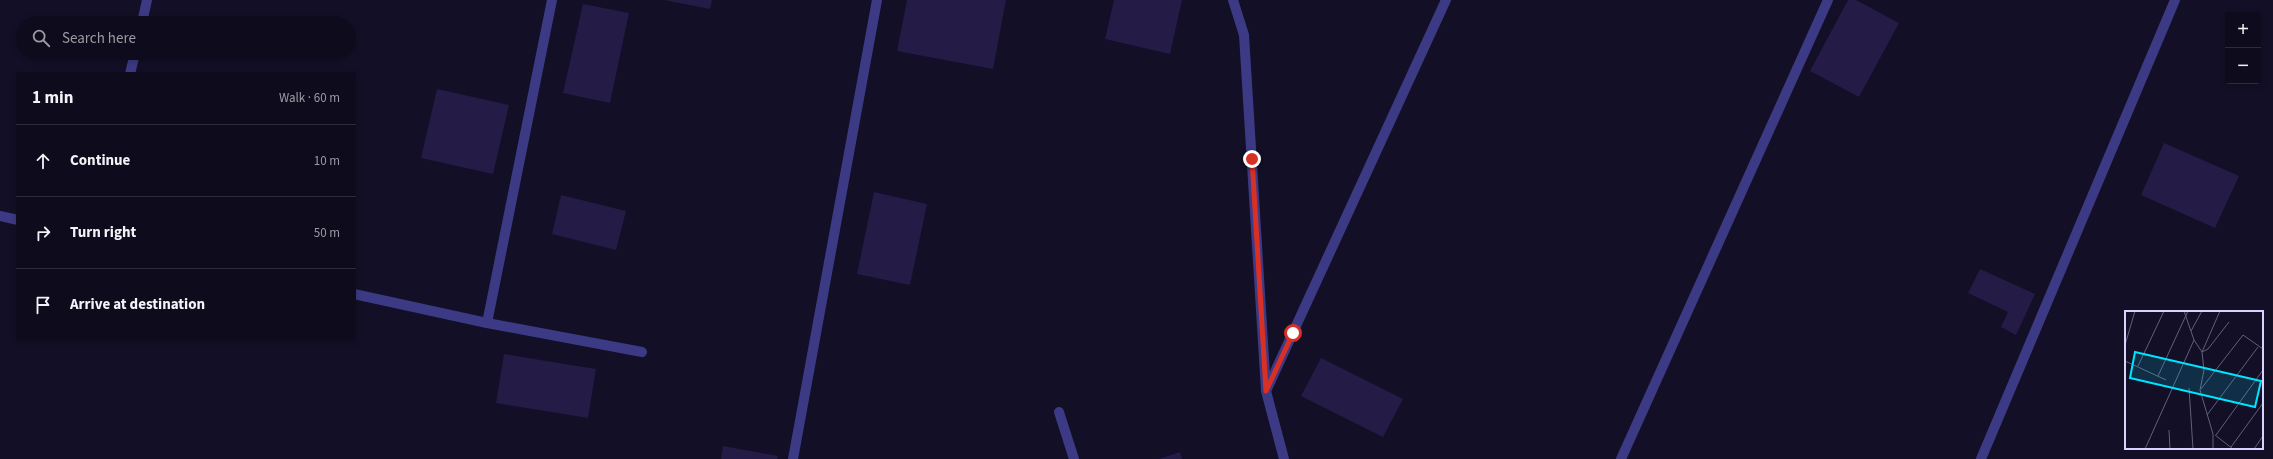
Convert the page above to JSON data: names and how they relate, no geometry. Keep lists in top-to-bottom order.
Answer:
{
  "page": {
    "map_buttons": ["+", "−"],
    "search": "Search here",
    "heading": ["1 min", "Walk · 60 m"],
    "list": [
      ["Continue", "10 m"],
      ["Turn right", "50 m"],
      "Arrive at destination"
    ]
  }
}
